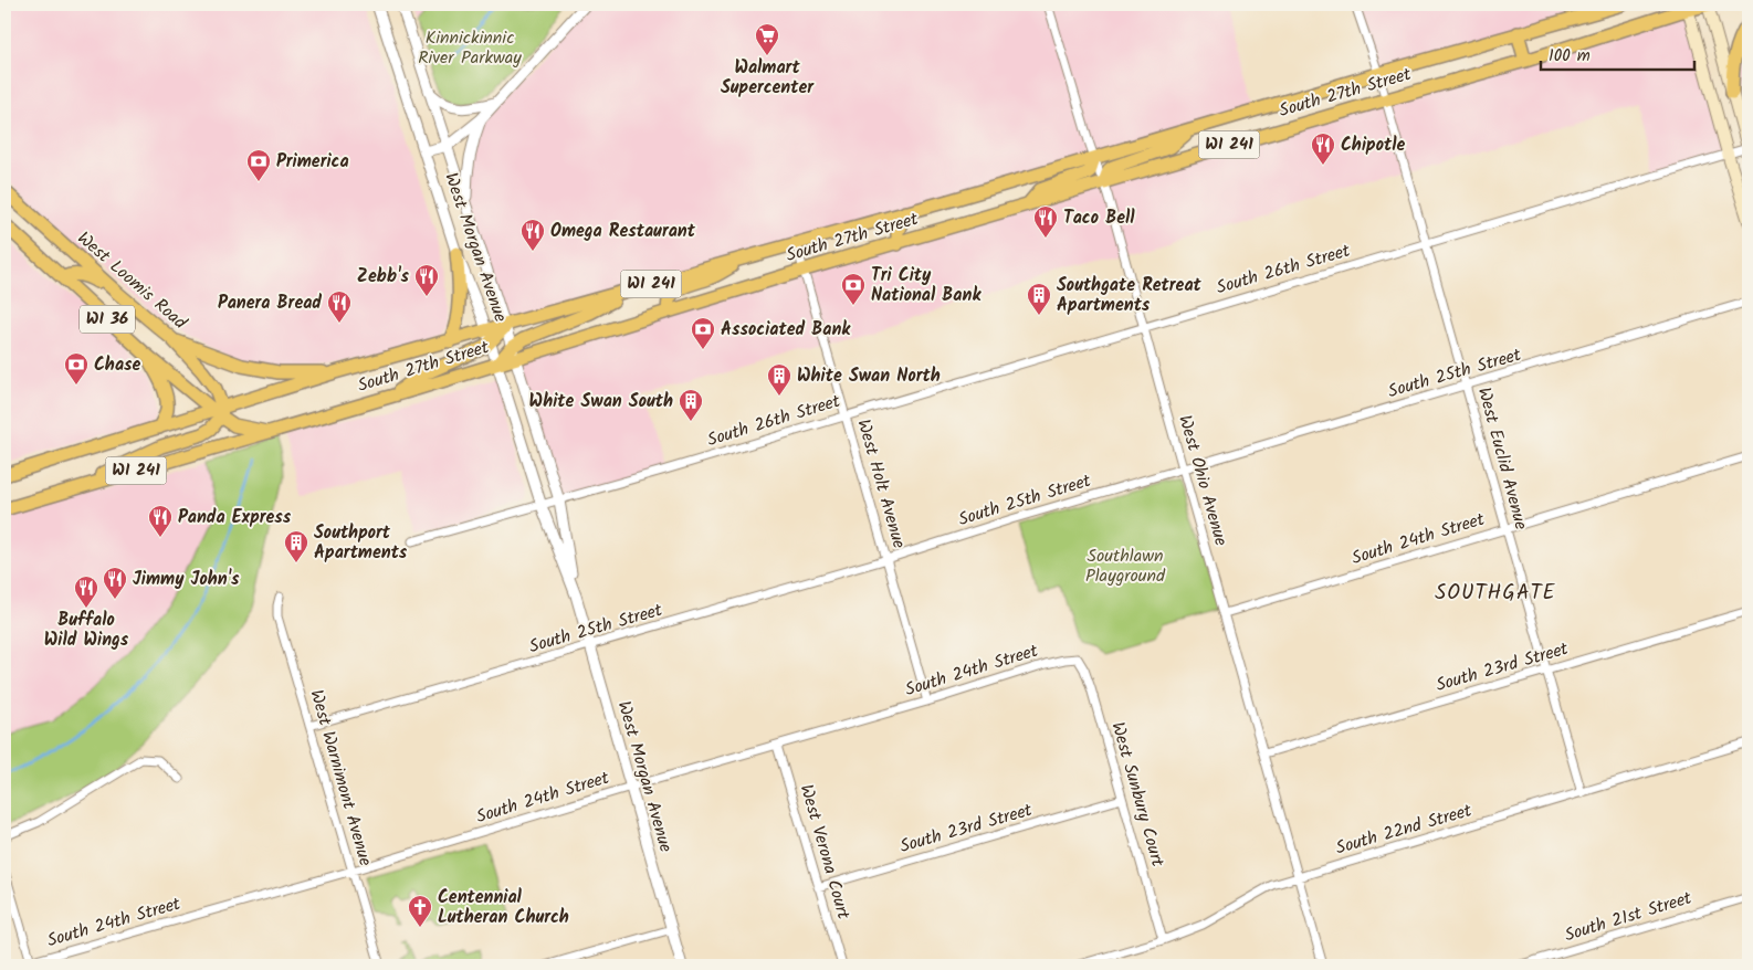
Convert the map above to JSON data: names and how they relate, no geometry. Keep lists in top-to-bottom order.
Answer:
{
  "streets": {
    "main road": [
      "South 27th Street",
      "WI 241",
      "West Loomis Road",
      "WI 36"
    ],
    "street": [
      "West Morgan Avenue",
      "South 26th Street",
      "South 25th Street",
      "West Euclid Avenue",
      "West Ohio Avenue",
      "West Holt Avenue",
      "South 24th Street",
      "South 23rd Street",
      "West Warnimont Avenue",
      "West Sunbury Court",
      "South 22nd Street",
      "West Verona Court",
      "South 21st Street"
    ]
  },
  "crossings": [
    ["South 27th Street", "West Morgan Avenue"],
    ["South 27th Street", "West Loomis Road"],
    ["South 27th Street", "WI 36"],
    ["South 27th Street", "West Euclid Avenue"],
    ["South 27th Street", "West Ohio Avenue"],
    ["South 27th Street", "West Holt Avenue"],
    ["West Morgan Avenue", "South 26th Street"],
    ["West Morgan Avenue", "South 25th Street"],
    ["West Morgan Avenue", "South 24th Street"],
    ["South 26th Street", "West Euclid Avenue"],
    ["South 26th Street", "West Ohio Avenue"],
    ["South 26th Street", "West Holt Avenue"],
    ["West Loomis Road", "WI 36"],
    ["South 25th Street", "West Euclid Avenue"],
    ["South 25th Street", "West Ohio Avenue"],
    ["South 25th Street", "West Holt Avenue"],
    ["South 25th Street", "West Warnimont Avenue"],
    ["West Euclid Avenue", "South 24th Street"],
    ["West Euclid Avenue", "South 23rd Street"],
    ["West Euclid Avenue", "South 22nd Street"],
    ["West Ohio Avenue", "South 24th Street"],
    ["West Ohio Avenue", "South 23rd Street"],
    ["West Ohio Avenue", "South 22nd Street"],
    ["West Holt Avenue", "South 24th Street"],
    ["South 24th Street", "West Warnimont Avenue"],
    ["South 24th Street", "West Sunbury Court"],
    ["South 24th Street", "West Verona Court"],
    ["South 23rd Street", "West Sunbury Court"],
    ["South 23rd Street", "West Verona Court"],
    ["West Sunbury Court", "South 22nd Street"]
  ],
  "districts": ["SOUTHGATE"],
  "parks": ["Kinnickinnic River Parkway", "Southlawn Playground"],
  "places": {
    "supermarket": ["Walmart Supercenter"],
    "restaurant": [
      "Chipotle",
      "Taco Bell",
      "Omega Restaurant",
      "Zebb's",
      "Panera Bread",
      "Panda Express",
      "Jimmy John's",
      "Buffalo Wild Wings"
    ],
    "bank": [
      "Primerica",
      "Tri City National Bank",
      "Associated Bank",
      "Chase"
    ],
    "building": [
      "Southgate Retreat Apartments",
      "White Swan North",
      "White Swan South",
      "Southport Apartments"
    ],
    "church": ["Centennial Lutheran Church"]
  },
  "scale_bar": "100 m"
}
